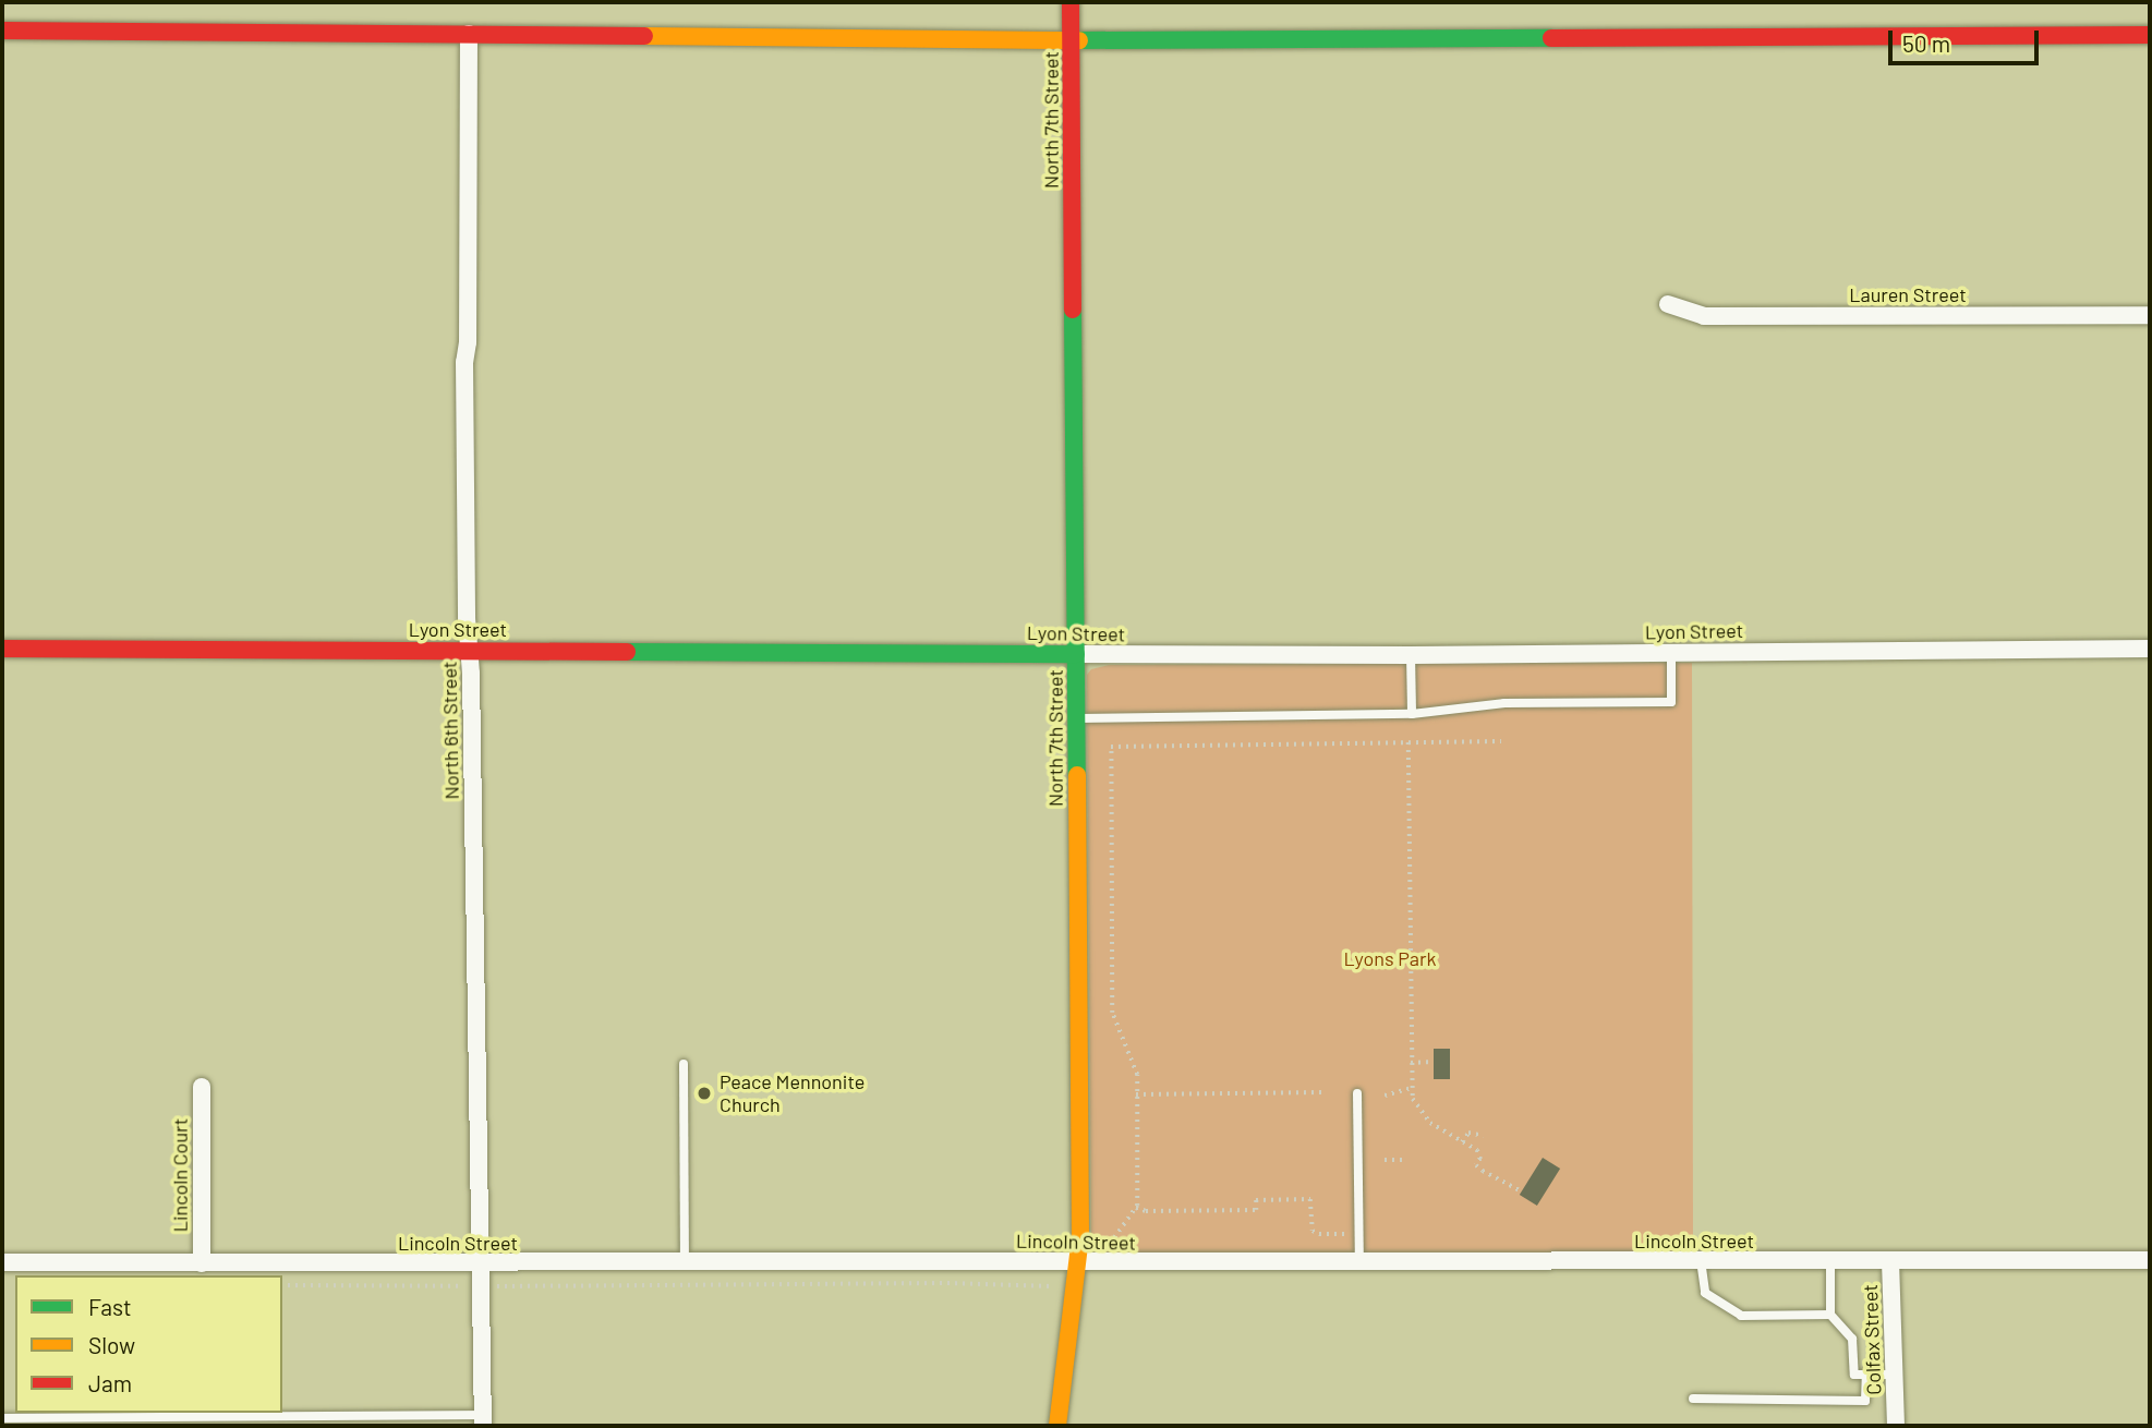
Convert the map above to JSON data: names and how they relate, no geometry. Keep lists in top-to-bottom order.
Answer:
{
  "streets": {
    "street": [
      "North 7th Street",
      "Lauren Street",
      "Lyon Street",
      "North 6th Street",
      "Lincoln Court",
      "Lincoln Street",
      "Colfax Street"
    ]
  },
  "crossings": [
    ["North 7th Street", "Lyon Street"],
    ["North 7th Street", "Lincoln Street"],
    ["Lyon Street", "North 6th Street"],
    ["North 6th Street", "Lincoln Street"],
    ["Lincoln Court", "Lincoln Street"],
    ["Lincoln Street", "Colfax Street"]
  ],
  "parks": ["Lyons Park"],
  "places": ["Peace Mennonite Church"],
  "legend": ["Fast", "Slow", "Jam"],
  "scale_bar": "50 m"
}
